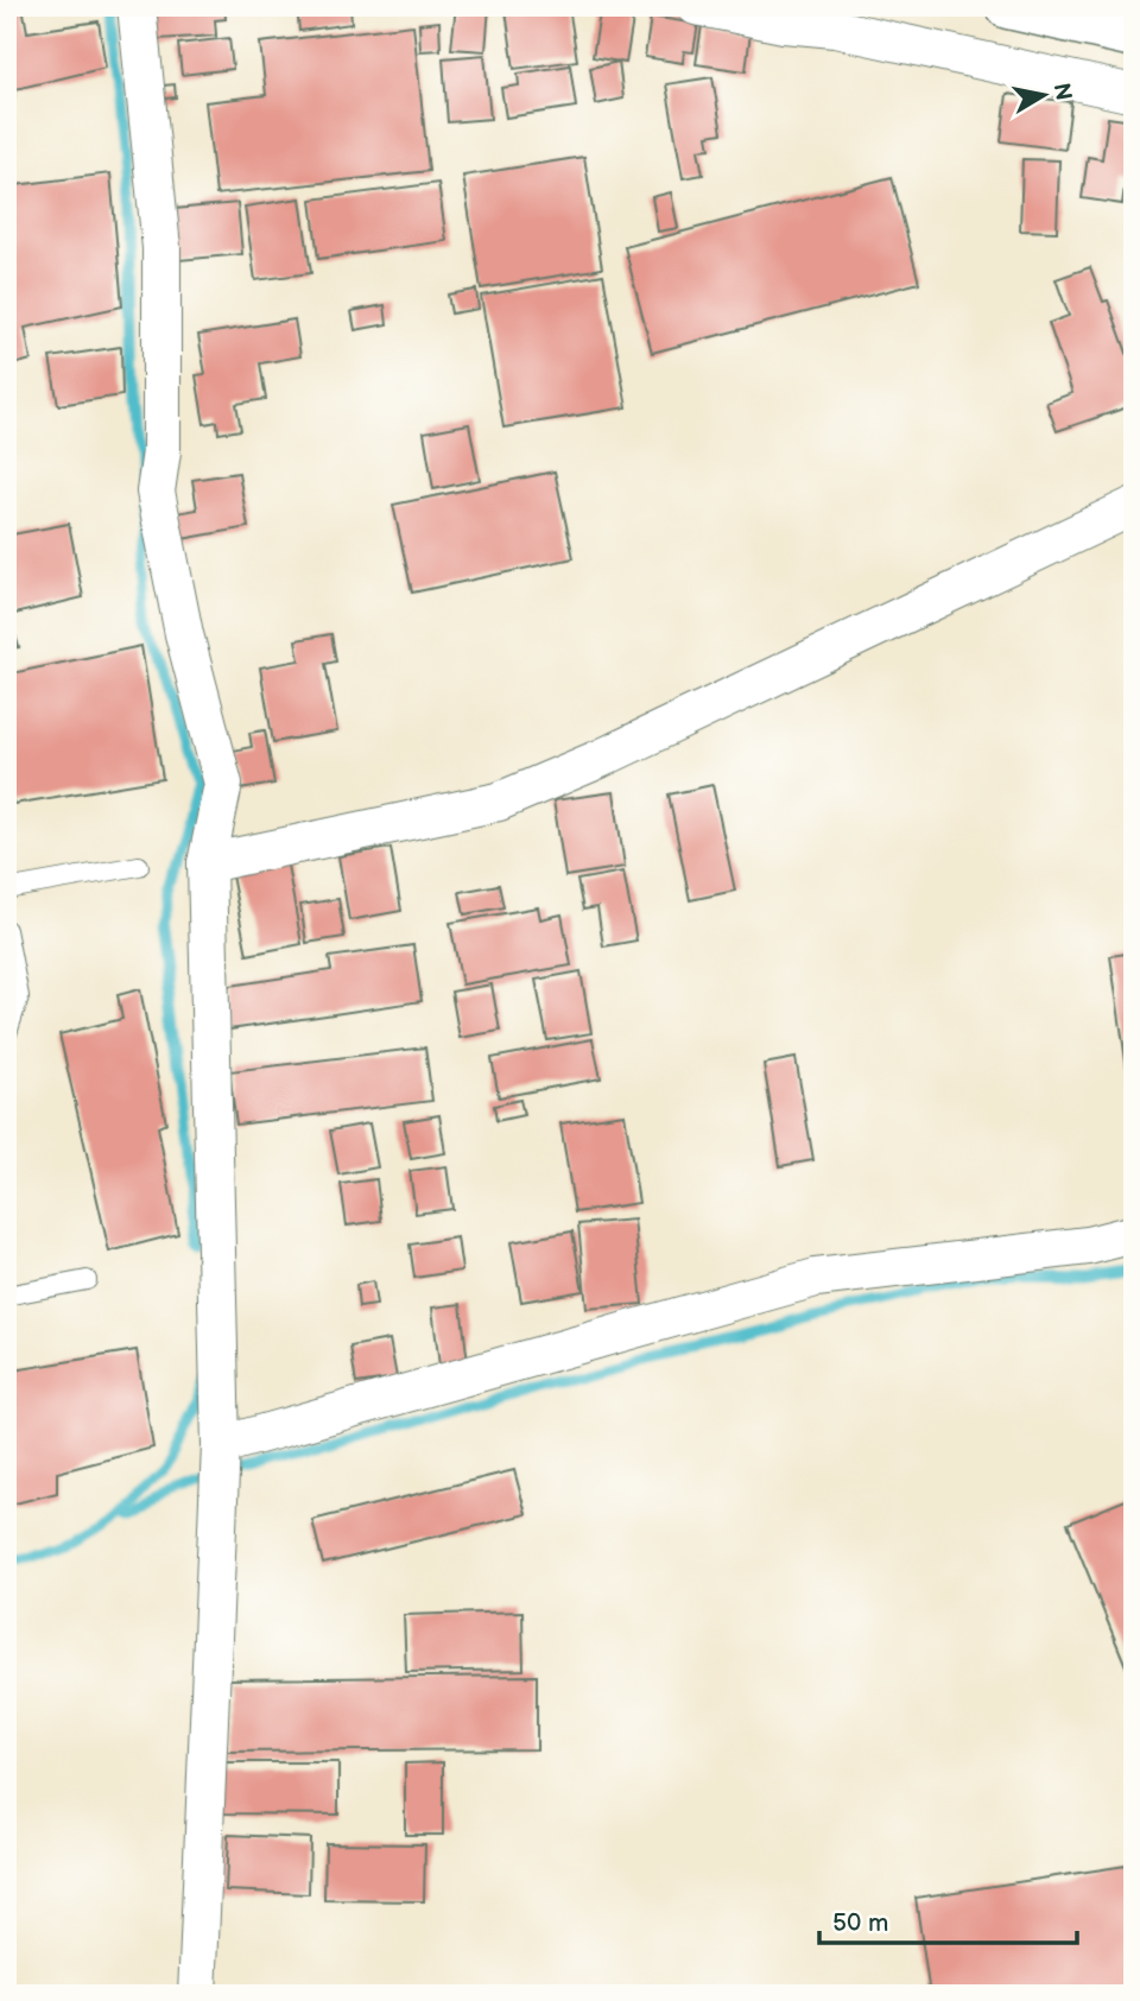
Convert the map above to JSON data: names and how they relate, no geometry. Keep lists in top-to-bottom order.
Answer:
{
  "scale_bar": "50 m",
  "north": "right"
}
